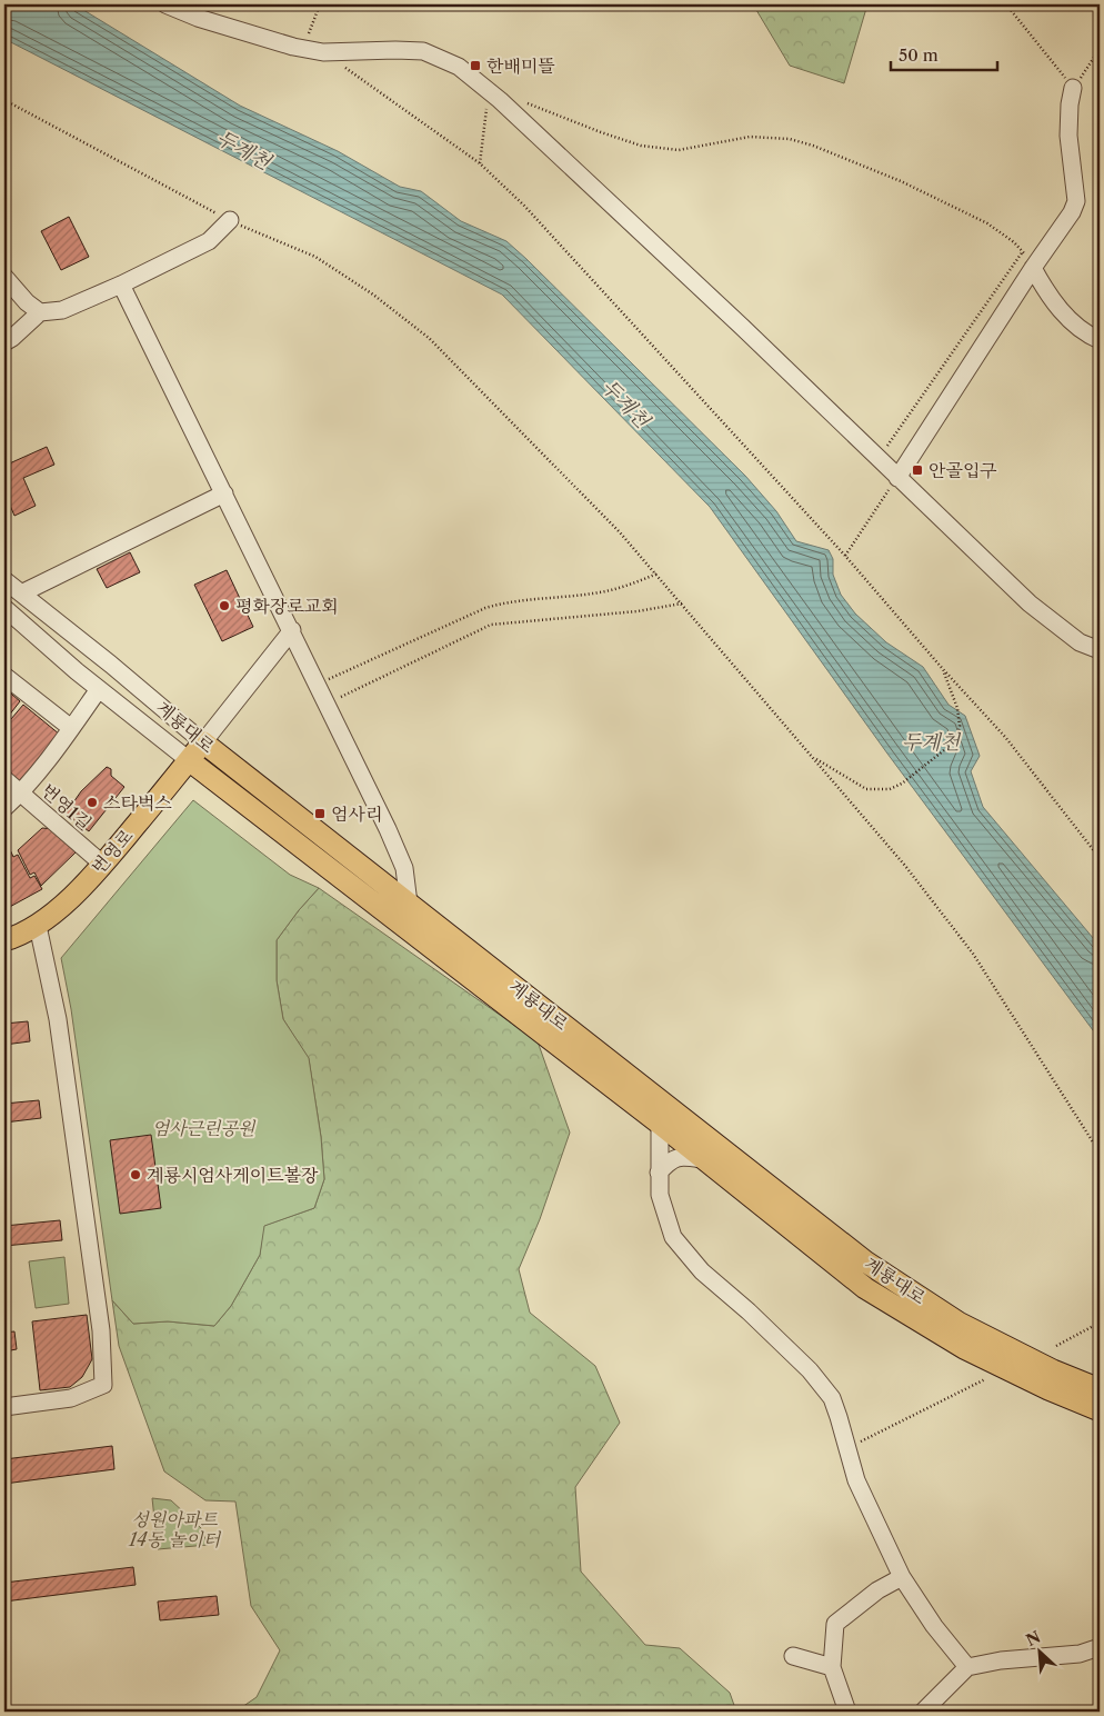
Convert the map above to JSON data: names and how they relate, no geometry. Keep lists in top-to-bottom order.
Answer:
{
  "streets": {
    "main road": ["계룡대로", "번영로"],
    "street": ["번영1길"]
  },
  "crossings": [
    ["계룡대로", "번영로"],
    ["번영1길", "번영로"]
  ],
  "water": ["두계천"],
  "parks": ["엄사근린공원", "성원아파트 14동 놀이터"],
  "places": {
    "transit": ["한배미뜰", "안골입구", "엄사리"],
    "other": ["평화장로교회", "스타벅스", "계룡시엄사게이트볼장"]
  },
  "scale_bar": "50 m",
  "north": "top left"
}
